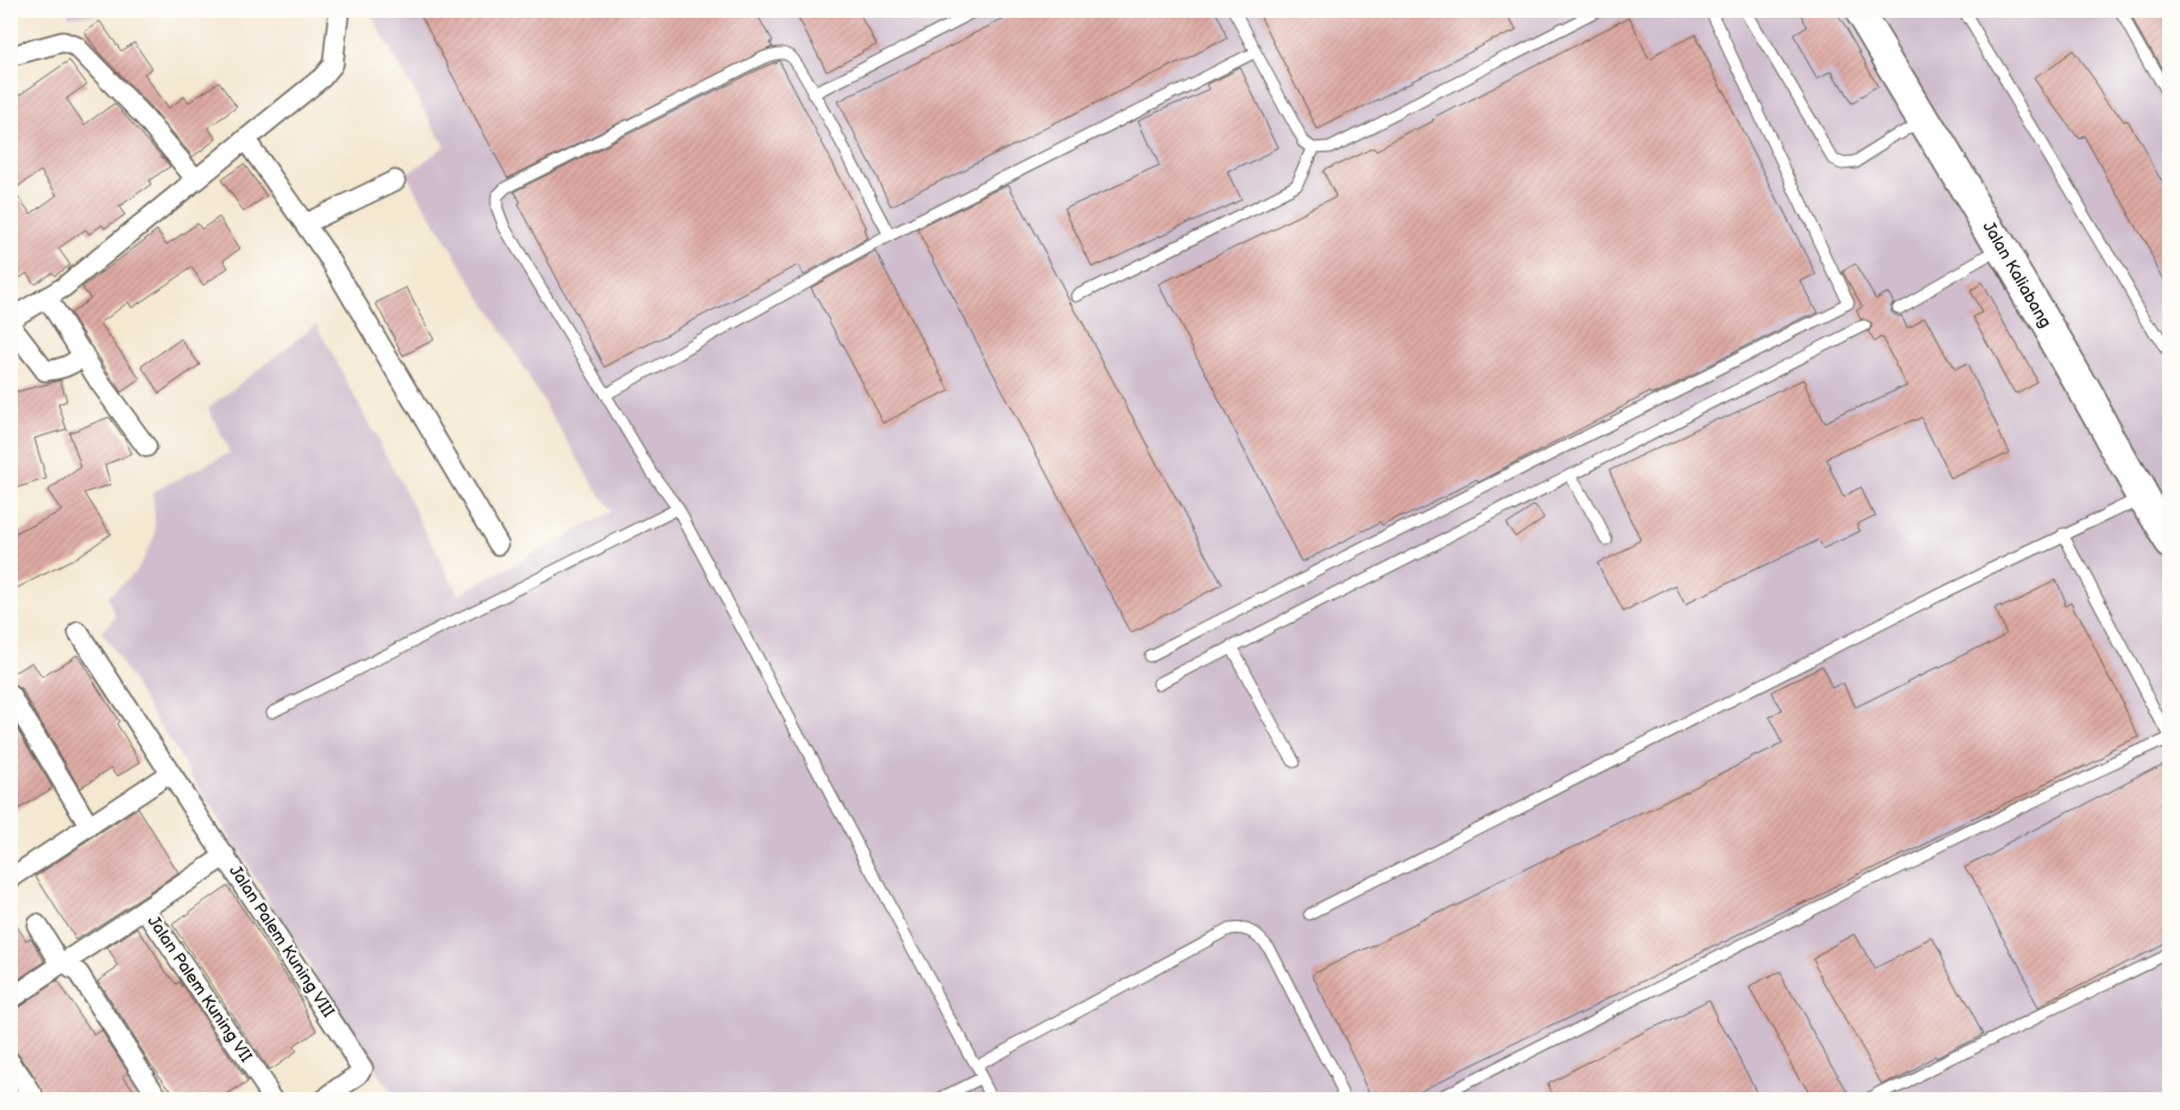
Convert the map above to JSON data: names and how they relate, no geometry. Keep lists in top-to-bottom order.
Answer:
{
  "streets": {
    "main road": ["Jalan Kaliabang"],
    "street": ["Jalan Palem Kuning VIII", "Jalan Palem Kuning VII"]
  }
}
